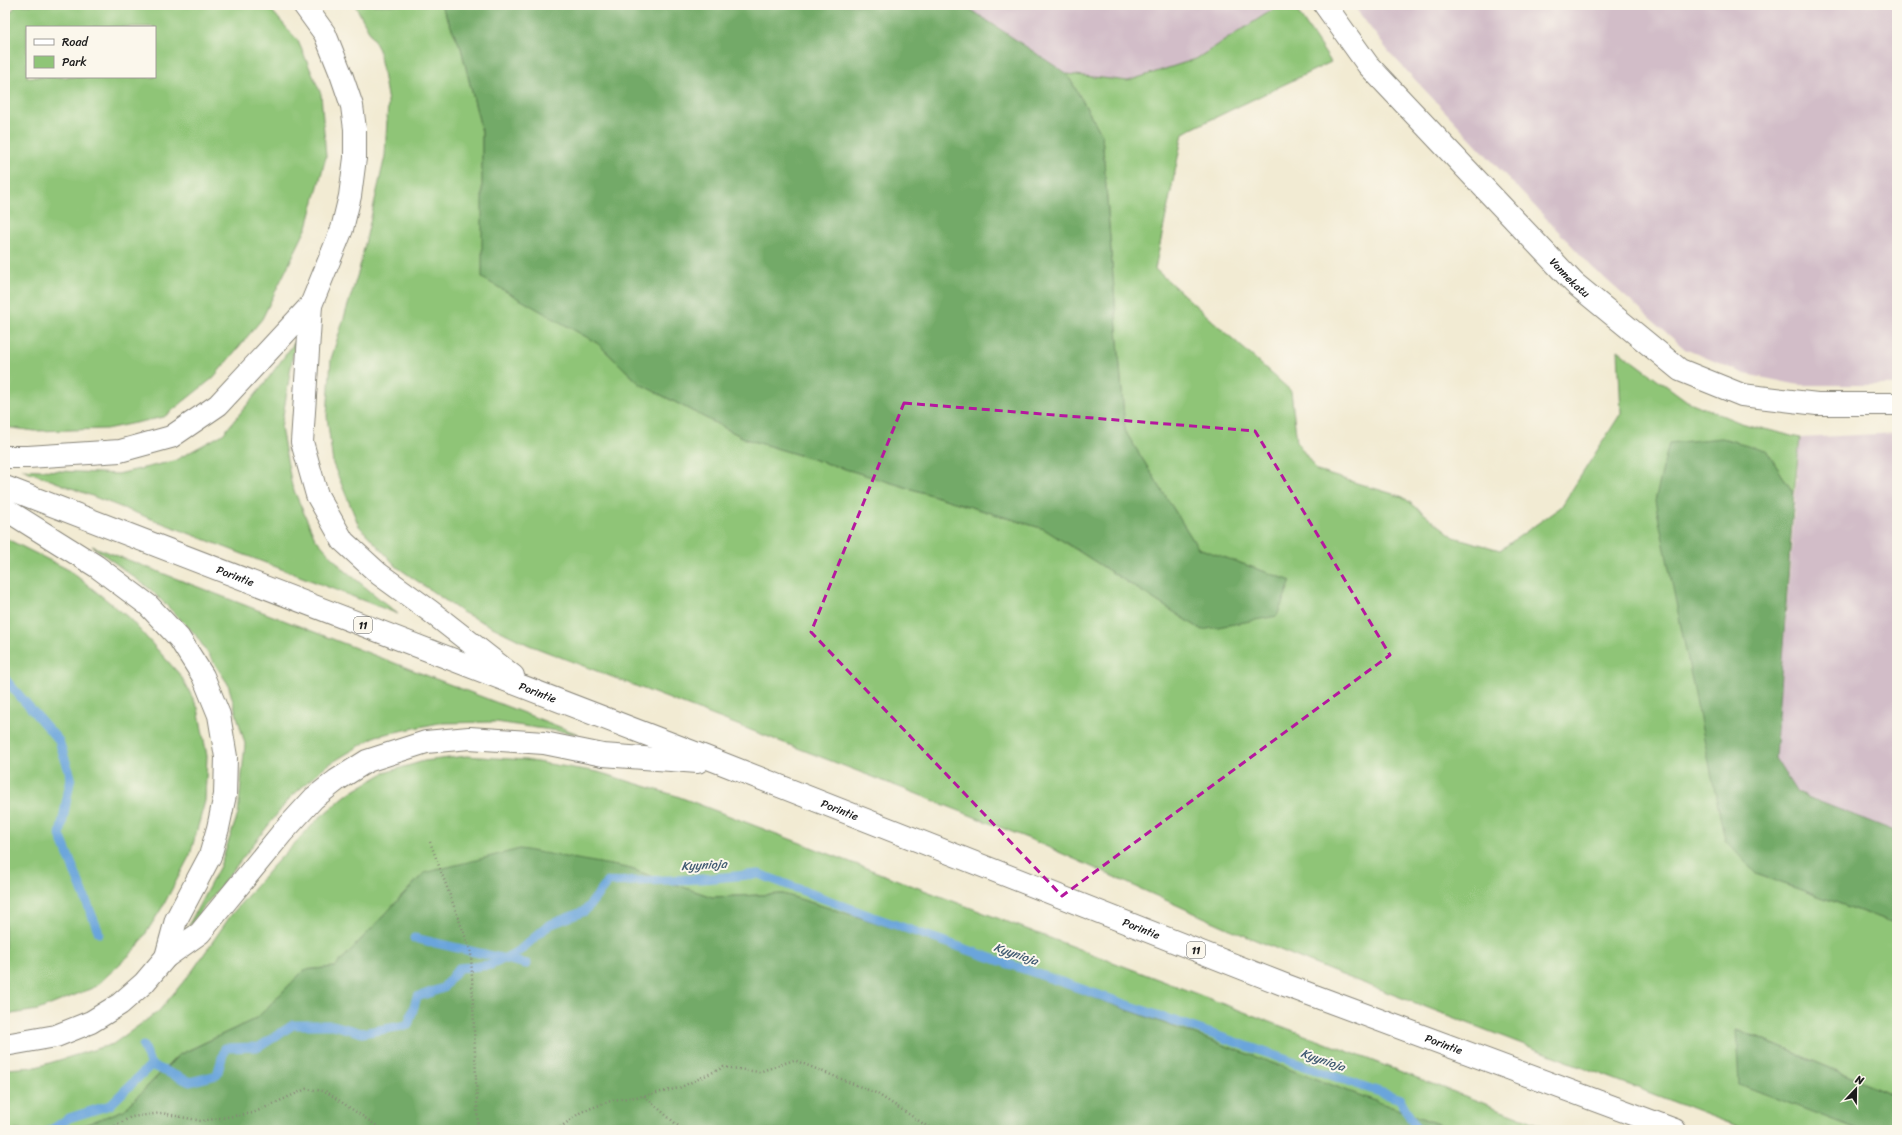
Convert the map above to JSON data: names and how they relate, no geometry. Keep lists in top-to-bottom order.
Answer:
{
  "streets": {
    "main road": ["Vannekatu", "Porintie", "11"]
  },
  "water": ["Kyynioja"],
  "legend": ["Road", "Park"],
  "north": "top"
}
